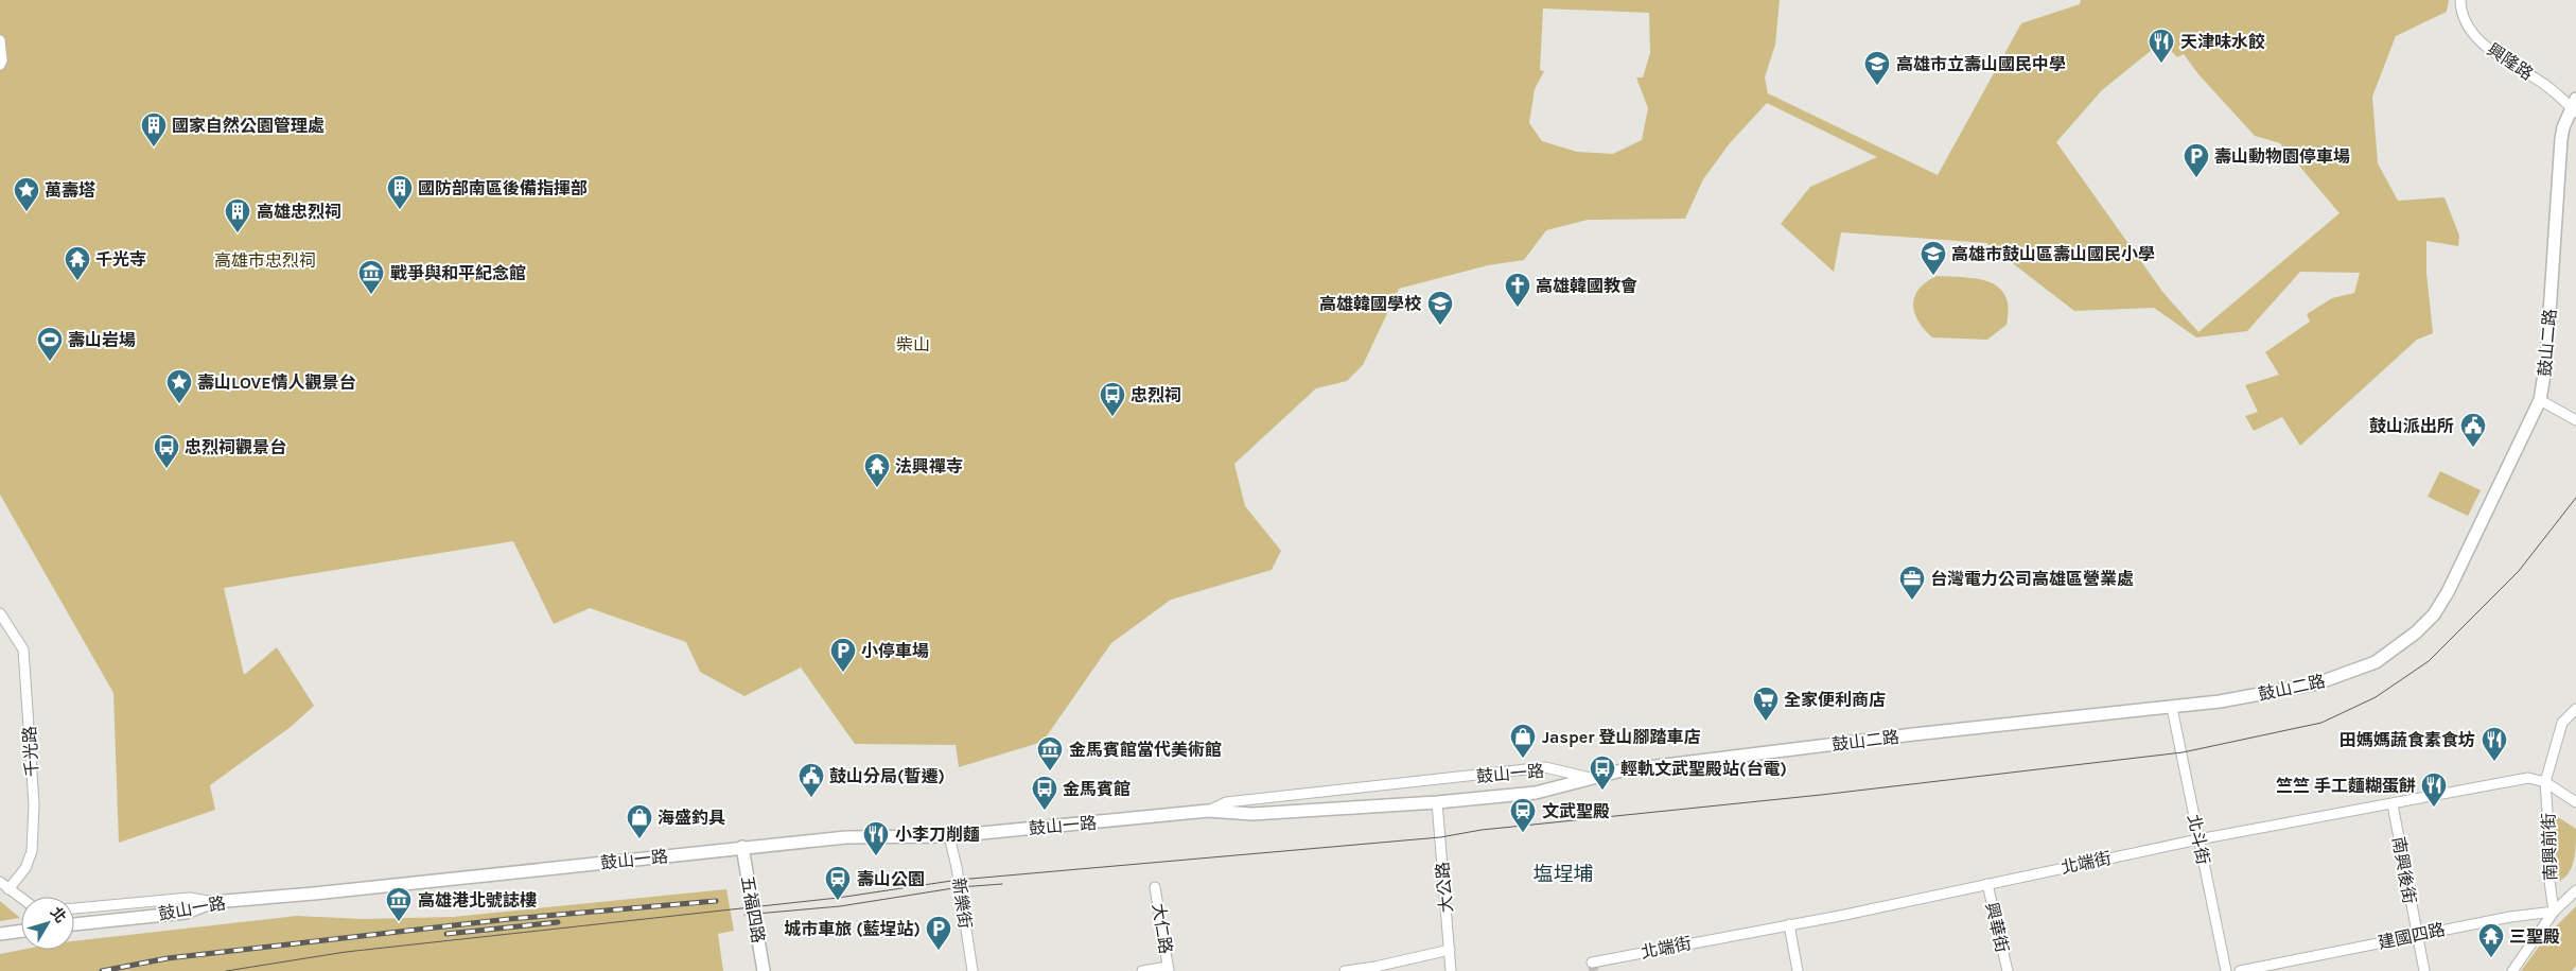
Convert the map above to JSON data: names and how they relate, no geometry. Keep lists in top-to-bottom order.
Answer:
{
  "streets": {
    "street": [
      "興隆路",
      "鼓山二路",
      "千光路",
      "鼓山一路",
      "北斗街",
      "南興前街",
      "北端街",
      "南興後街",
      "大公路",
      "新樂街",
      "五福四路",
      "興華街",
      "大仁路",
      "建國四路"
    ]
  },
  "crossings": [
    ["興隆路", "鼓山二路"],
    ["鼓山二路", "鼓山一路"],
    ["鼓山二路", "北斗街"],
    ["鼓山一路", "大公路"],
    ["鼓山一路", "新樂街"],
    ["鼓山一路", "五福四路"],
    ["北斗街", "北端街"],
    ["南興前街", "北端街"],
    ["南興前街", "建國四路"],
    ["北端街", "南興後街"],
    ["北端街", "興華街"],
    ["南興後街", "建國四路"]
  ],
  "districts": ["塩埕埔"],
  "parks": ["高雄市忠烈祠", "柴山"],
  "places": {
    "restaurant": [
      "天津味水餃",
      "田媽媽蔬食素食坊",
      "竺竺 手工麵糊蛋餅",
      "小李刀削麵"
    ],
    "school or university": ["高雄市立壽山國民中學", "高雄市鼓山區壽山國民小學", "高雄韓國學校"],
    "building": ["國家自然公園管理處", "國防部南區後備指揮部", "高雄忠烈祠"],
    "parking": ["壽山動物園停車場", "小停車場", "城市車旅 (藍埕站)"],
    "place": ["萬壽塔", "壽山LOVE情人觀景台"],
    "temple": ["千光寺", "法興禪寺", "三聖殿"],
    "museum": ["戰爭與和平紀念館", "金馬賓館當代美術館", "高雄港北號誌樓"],
    "church": ["高雄韓國教會"],
    "sports": ["壽山岩場"],
    "bus stop": [
      "忠烈祠",
      "忠烈祠觀景台",
      "輕軌文武聖殿站(台電)",
      "金馬賓館"
    ],
    "public building": ["鼓山派出所", "鼓山分局(暫遷)"],
    "office": ["台灣電力公司高雄區營業處"],
    "supermarket": ["全家便利商店"],
    "shop": ["Jasper 登山腳踏車店", "海盛釣具"],
    "station": ["文武聖殿", "壽山公園"]
  },
  "north": "top right"
}
